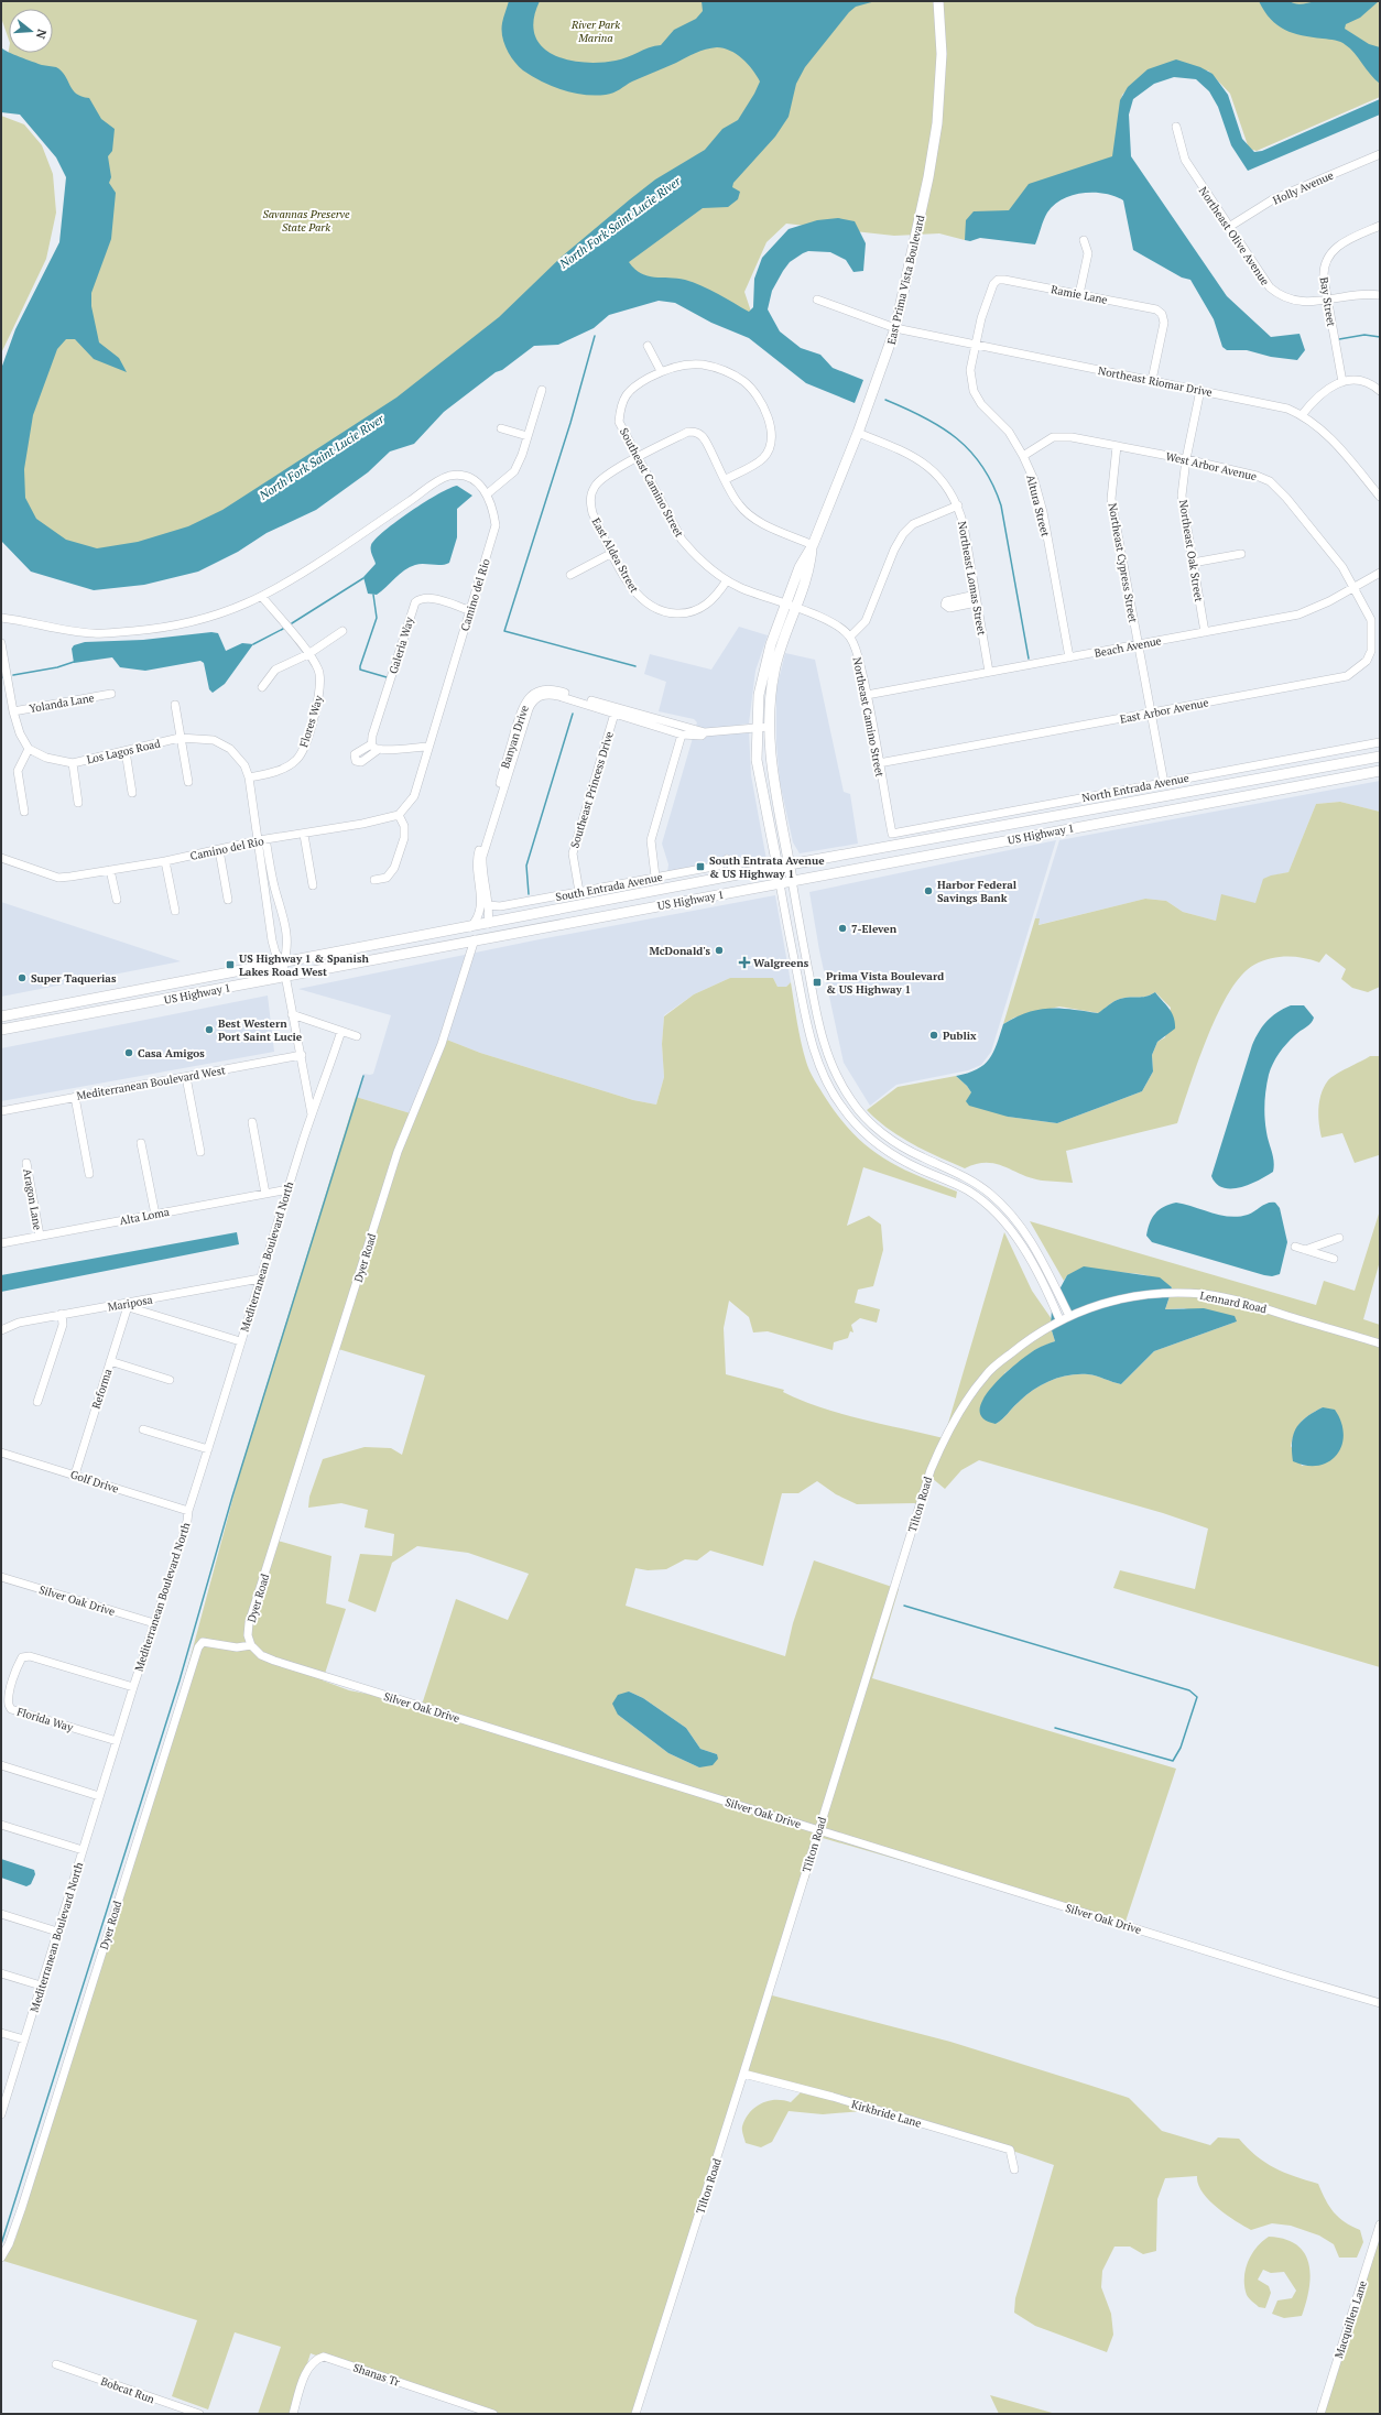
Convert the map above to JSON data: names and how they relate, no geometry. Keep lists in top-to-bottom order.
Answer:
{
  "streets": {
    "main road": ["East Prima Vista Boulevard", "US Highway 1"],
    "street": [
      "Holly Avenue",
      "Northeast Olive Avenue",
      "Ramie Lane",
      "Bay Street",
      "Northeast Riomar Drive",
      "West Arbor Avenue",
      "Southeast Camino Street",
      "Altura Street",
      "Northeast Oak Street",
      "East Aldea Street",
      "Northeast Cypress Street",
      "Northeast Lomas Street",
      "Camino del Rio",
      "Galeria Way",
      "Beach Avenue",
      "Yolanda Lane",
      "East Arbor Avenue",
      "Northeast Camino Street",
      "Flores Way",
      "Banyan Drive",
      "Los Lagos Road",
      "North Entrada Avenue",
      "Southeast Princess Drive",
      "South Entrada Avenue",
      "Mediterranean Boulevard West",
      "Aragon Lane",
      "Alta Loma",
      "Mediterranean Boulevard North",
      "Dyer Road",
      "Lennard Road",
      "Mariposa",
      "Reforma",
      "Golf Drive",
      "Tilton Road",
      "Silver Oak Drive",
      "Florida Way",
      "Kirkbride Lane",
      "Macquillen Lane",
      "Shanas Tr",
      "Bobcat Run"
    ]
  },
  "crossings": [
    ["Holly Avenue", "Northeast Olive Avenue"],
    ["Northeast Olive Avenue", "Bay Street"],
    ["East Prima Vista Boulevard", "Northeast Riomar Drive"],
    ["East Prima Vista Boulevard", "Southeast Camino Street"],
    ["East Prima Vista Boulevard", "Northeast Lomas Street"],
    ["East Prima Vista Boulevard", "Banyan Drive"],
    ["East Prima Vista Boulevard", "US Highway 1"],
    ["East Prima Vista Boulevard", "Lennard Road"],
    ["East Prima Vista Boulevard", "Tilton Road"],
    ["Ramie Lane", "Northeast Riomar Drive"],
    ["Ramie Lane", "Altura Street"],
    ["Northeast Riomar Drive", "Altura Street"],
    ["Northeast Riomar Drive", "Northeast Oak Street"],
    ["West Arbor Avenue", "Altura Street"],
    ["West Arbor Avenue", "Northeast Oak Street"],
    ["West Arbor Avenue", "Northeast Cypress Street"],
    ["West Arbor Avenue", "Beach Avenue"],
    ["West Arbor Avenue", "East Arbor Avenue"],
    ["Southeast Camino Street", "East Aldea Street"],
    ["Altura Street", "Beach Avenue"],
    ["Northeast Oak Street", "Beach Avenue"],
    ["Northeast Cypress Street", "Beach Avenue"],
    ["Northeast Cypress Street", "East Arbor Avenue"],
    ["Northeast Cypress Street", "North Entrada Avenue"],
    ["Northeast Lomas Street", "Beach Avenue"],
    ["Camino del Rio", "Galeria Way"],
    ["Camino del Rio", "Los Lagos Road"],
    ["Beach Avenue", "East Arbor Avenue"],
    ["Beach Avenue", "Northeast Camino Street"],
    ["East Arbor Avenue", "Northeast Camino Street"],
    ["Northeast Camino Street", "North Entrada Avenue"],
    ["Flores Way", "Los Lagos Road"],
    ["Banyan Drive", "Southeast Princess Drive"],
    ["Banyan Drive", "US Highway 1"],
    ["Banyan Drive", "South Entrada Avenue"],
    ["Los Lagos Road", "US Highway 1"],
    ["Southeast Princess Drive", "South Entrada Avenue"],
    ["US Highway 1", "South Entrada Avenue"],
    ["US Highway 1", "Dyer Road"],
    ["Aragon Lane", "Alta Loma"],
    ["Alta Loma", "Mediterranean Boulevard North"],
    ["Mediterranean Boulevard North", "Mariposa"],
    ["Mediterranean Boulevard North", "Golf Drive"],
    ["Mediterranean Boulevard North", "Silver Oak Drive"],
    ["Mediterranean Boulevard North", "Florida Way"],
    ["Dyer Road", "Silver Oak Drive"],
    ["Lennard Road", "Tilton Road"],
    ["Mariposa", "Reforma"],
    ["Reforma", "Golf Drive"],
    ["Tilton Road", "Silver Oak Drive"],
    ["Tilton Road", "Kirkbride Lane"]
  ],
  "water": ["North Fork Saint Lucie River"],
  "parks": ["River Park Marina", "Savannas Preserve State Park"],
  "places": {
    "transit": ["South Entrata Avenue & US Highway 1", "US Highway 1 & Spanish Lakes Road West", "Prima Vista Boulevard & US Highway 1"],
    "other": [
      "Harbor Federal Savings Bank",
      "7-Eleven",
      "McDonald's",
      "Super Taquerias",
      "Best Western Port Saint Lucie",
      "Publix",
      "Casa Amigos"
    ],
    "health": ["Walgreens"]
  },
  "north": "right"
}
